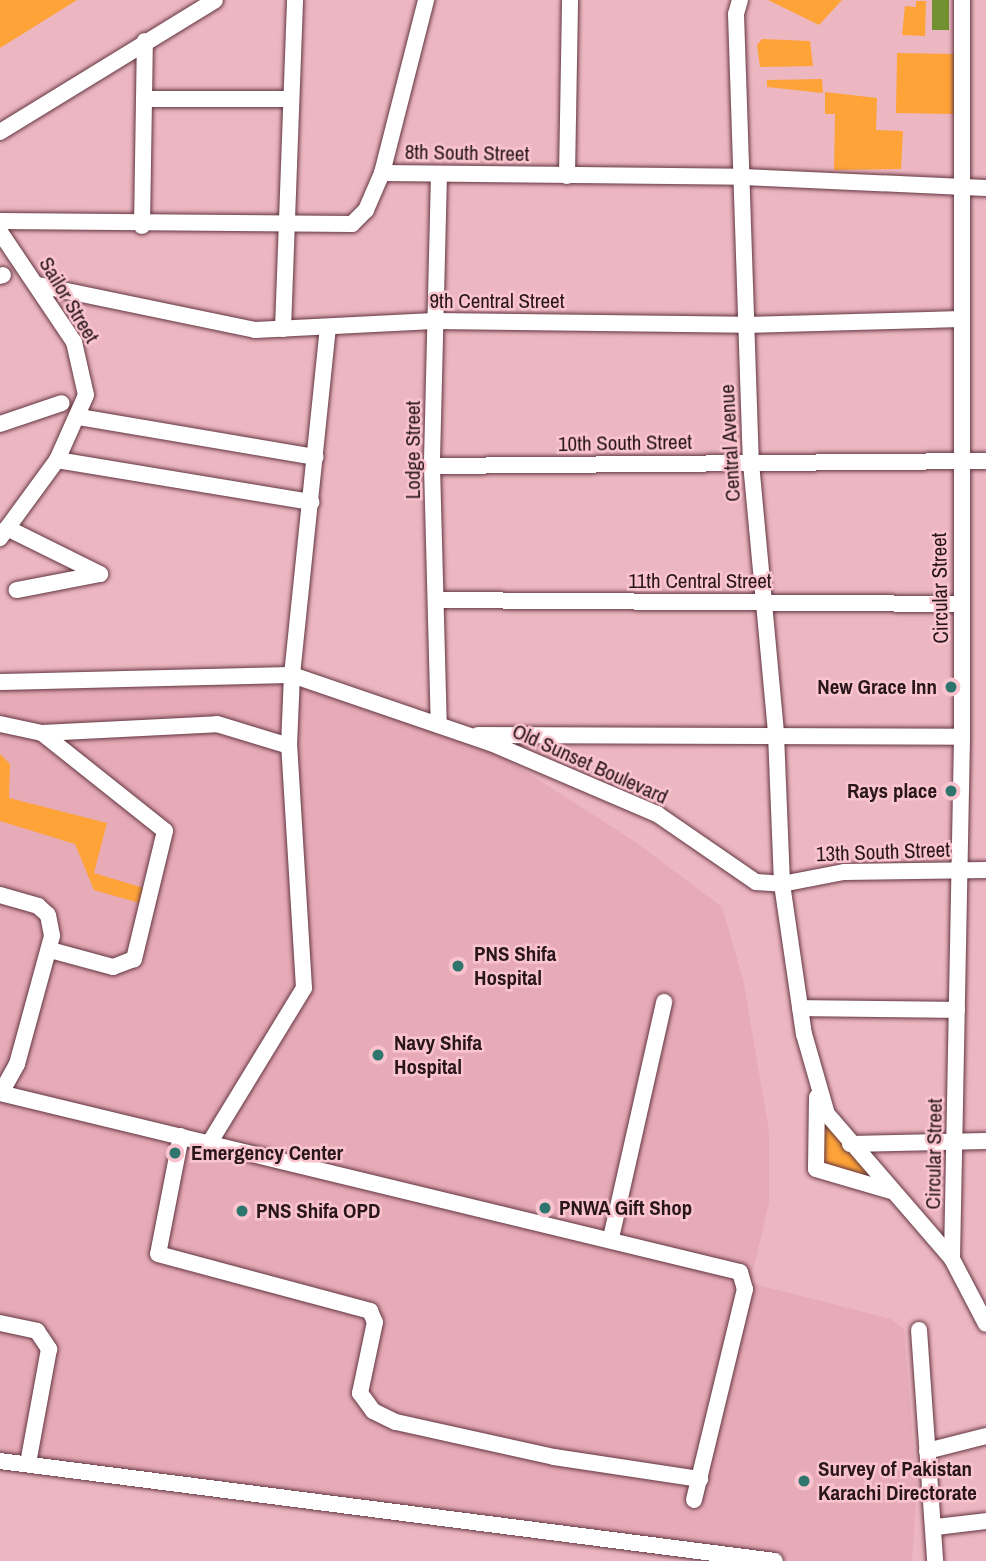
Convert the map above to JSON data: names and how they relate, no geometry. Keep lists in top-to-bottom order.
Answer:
{
  "streets": {
    "street": [
      "8th South Street",
      "Sailor Street",
      "9th Central Street",
      "10th South Street",
      "Central Avenue",
      "Lodge Street",
      "11th Central Street",
      "Circular Street",
      "Old Sunset Boulevard",
      "13th South Street"
    ]
  },
  "crossings": [
    ["8th South Street", "Central Avenue"],
    ["8th South Street", "Lodge Street"],
    ["8th South Street", "Circular Street"],
    ["Sailor Street", "9th Central Street"],
    ["9th Central Street", "Central Avenue"],
    ["9th Central Street", "Lodge Street"],
    ["9th Central Street", "Circular Street"],
    ["10th South Street", "Central Avenue"],
    ["10th South Street", "Lodge Street"],
    ["10th South Street", "Circular Street"],
    ["Central Avenue", "11th Central Street"],
    ["Central Avenue", "Old Sunset Boulevard"],
    ["Central Avenue", "13th South Street"],
    ["Lodge Street", "11th Central Street"],
    ["Lodge Street", "Old Sunset Boulevard"],
    ["11th Central Street", "Circular Street"],
    ["Circular Street", "13th South Street"],
    ["Old Sunset Boulevard", "13th South Street"]
  ],
  "places": [
    "New Grace Inn",
    "Rays place",
    "PNS Shifa Hospital",
    "Navy Shifa Hospital",
    "Emergency Center",
    "PNWA Gift Shop",
    "PNS Shifa OPD",
    "Survey of Pakistan Karachi Directorate"
  ]
}
